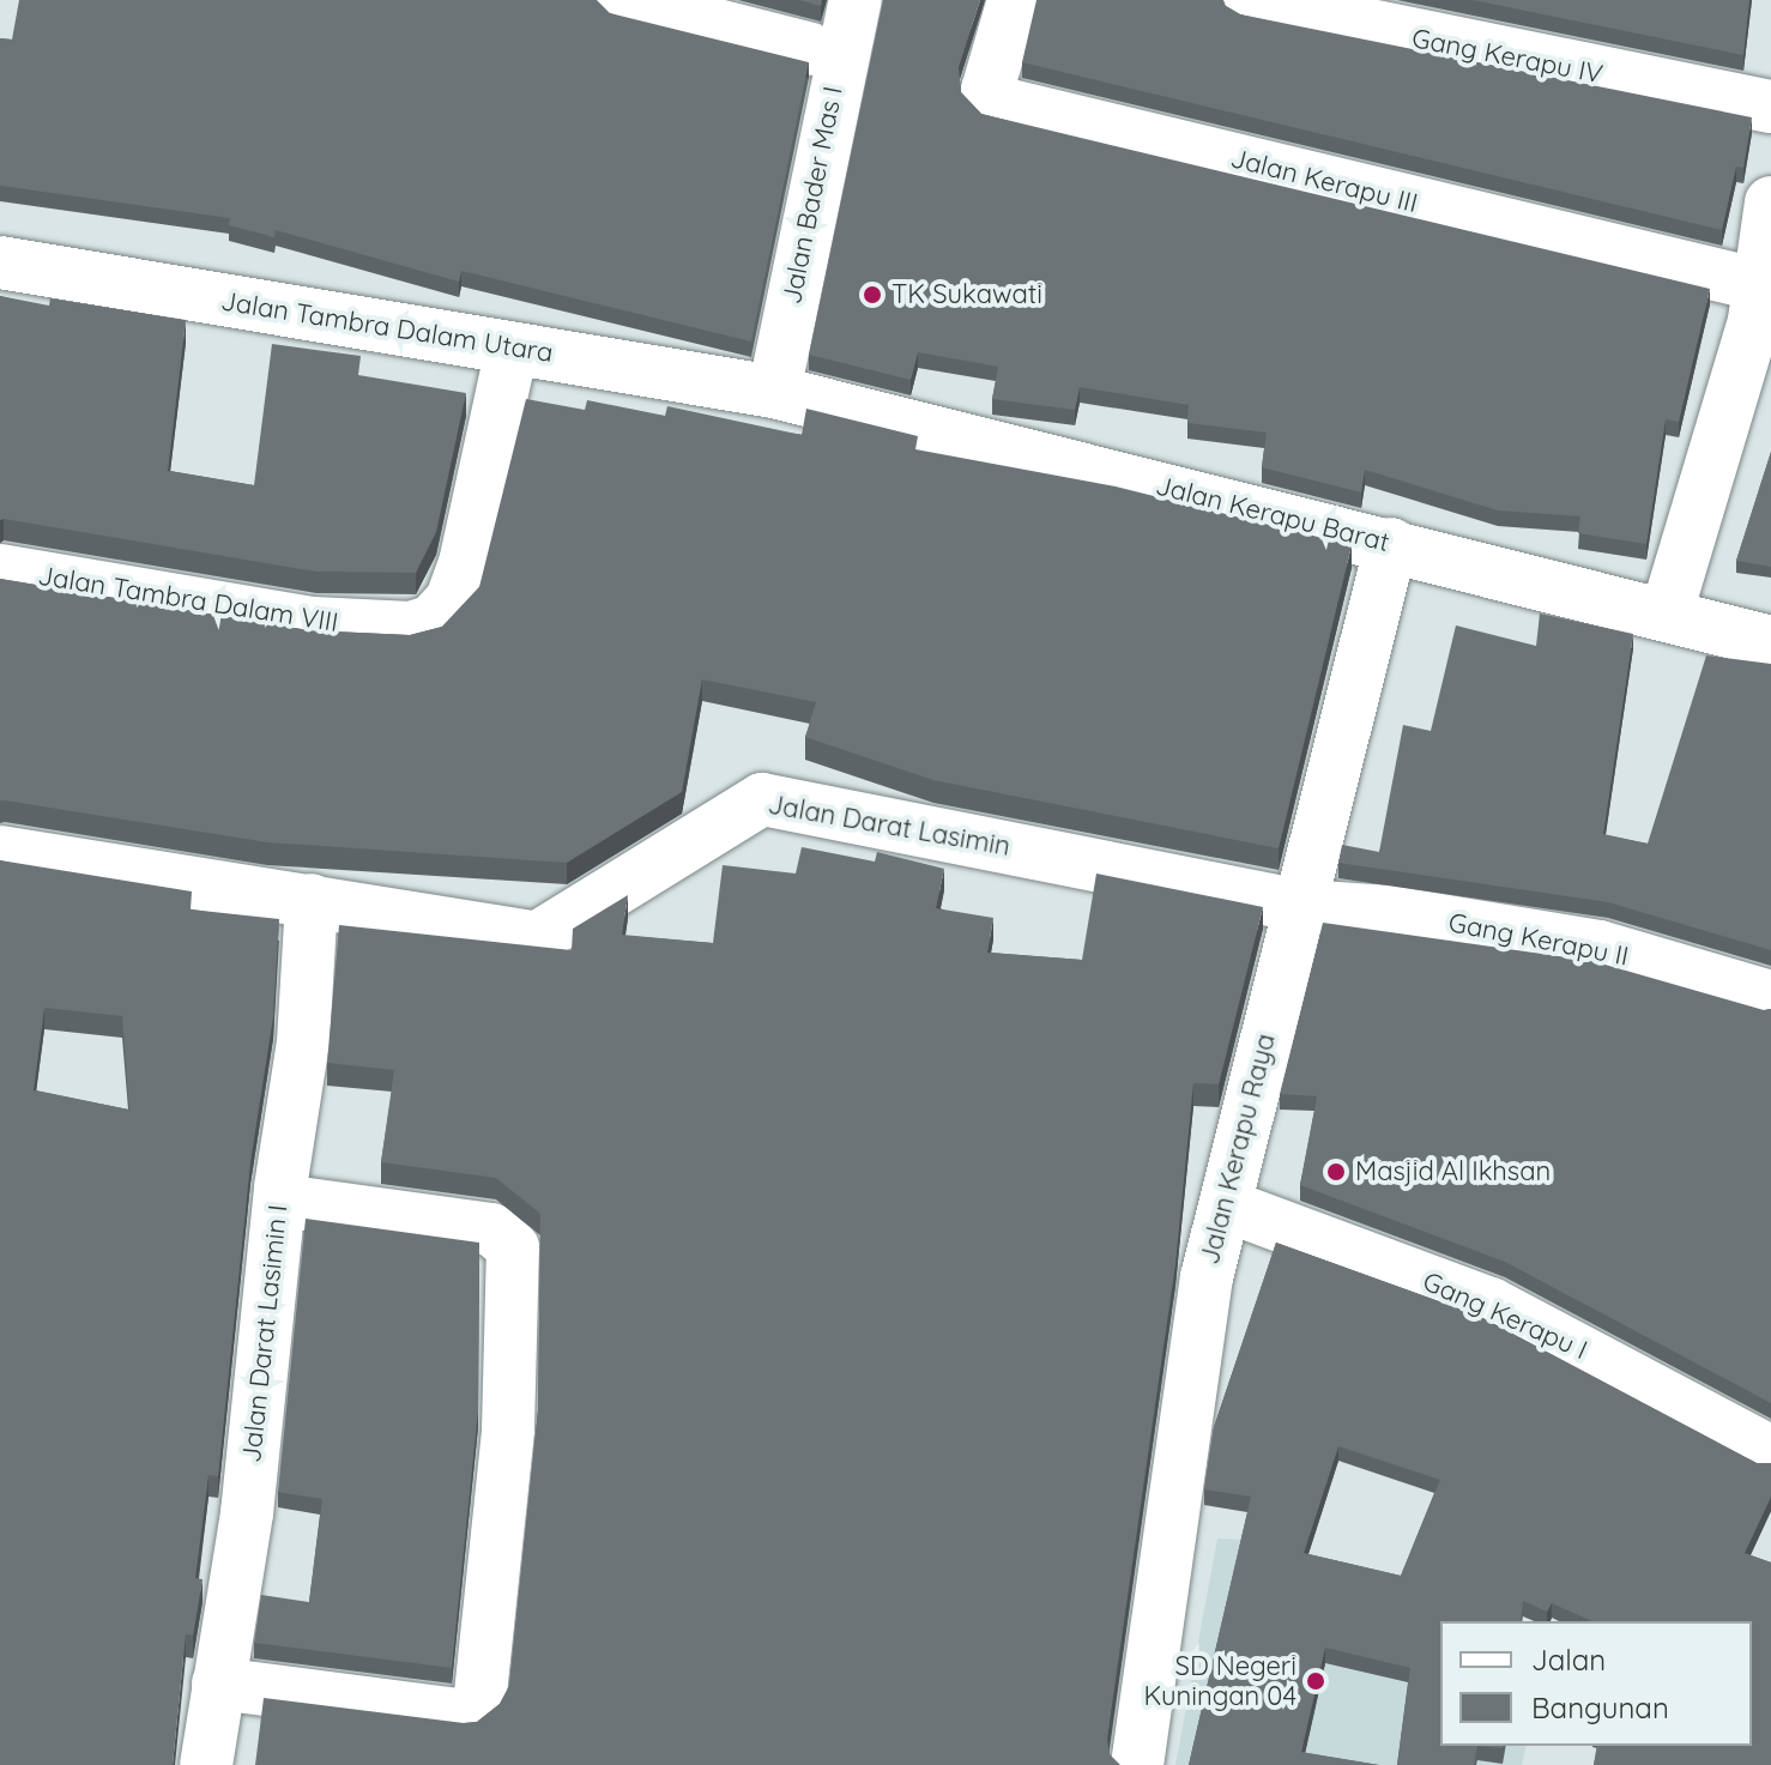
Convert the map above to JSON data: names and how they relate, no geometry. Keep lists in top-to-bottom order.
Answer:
{
  "streets": {
    "street": [
      "Gang Kerapu IV",
      "Jalan Kerapu III",
      "Jalan Bader Mas I",
      "Jalan Tambra Dalam Utara",
      "Jalan Kerapu Barat",
      "Jalan Tambra Dalam VIII",
      "Jalan Darat Lasimin",
      "Gang Kerapu II",
      "Jalan Kerapu Raya",
      "Gang Kerapu I",
      "Jalan Darat Lasimin I"
    ]
  },
  "crossings": [
    ["Jalan Bader Mas I", "Jalan Tambra Dalam Utara"],
    ["Jalan Bader Mas I", "Jalan Kerapu Barat"],
    ["Jalan Tambra Dalam Utara", "Jalan Kerapu Barat"],
    ["Jalan Tambra Dalam Utara", "Jalan Tambra Dalam VIII"],
    ["Jalan Kerapu Barat", "Jalan Kerapu Raya"],
    ["Jalan Darat Lasimin", "Gang Kerapu II"],
    ["Jalan Darat Lasimin", "Jalan Kerapu Raya"],
    ["Jalan Darat Lasimin", "Jalan Darat Lasimin I"],
    ["Gang Kerapu II", "Jalan Kerapu Raya"],
    ["Jalan Kerapu Raya", "Gang Kerapu I"]
  ],
  "places": ["TK Sukawati", "Masjid Al Ikhsan", "SD Negeri Kuningan 04"],
  "legend": ["Jalan", "Bangunan"]
}
